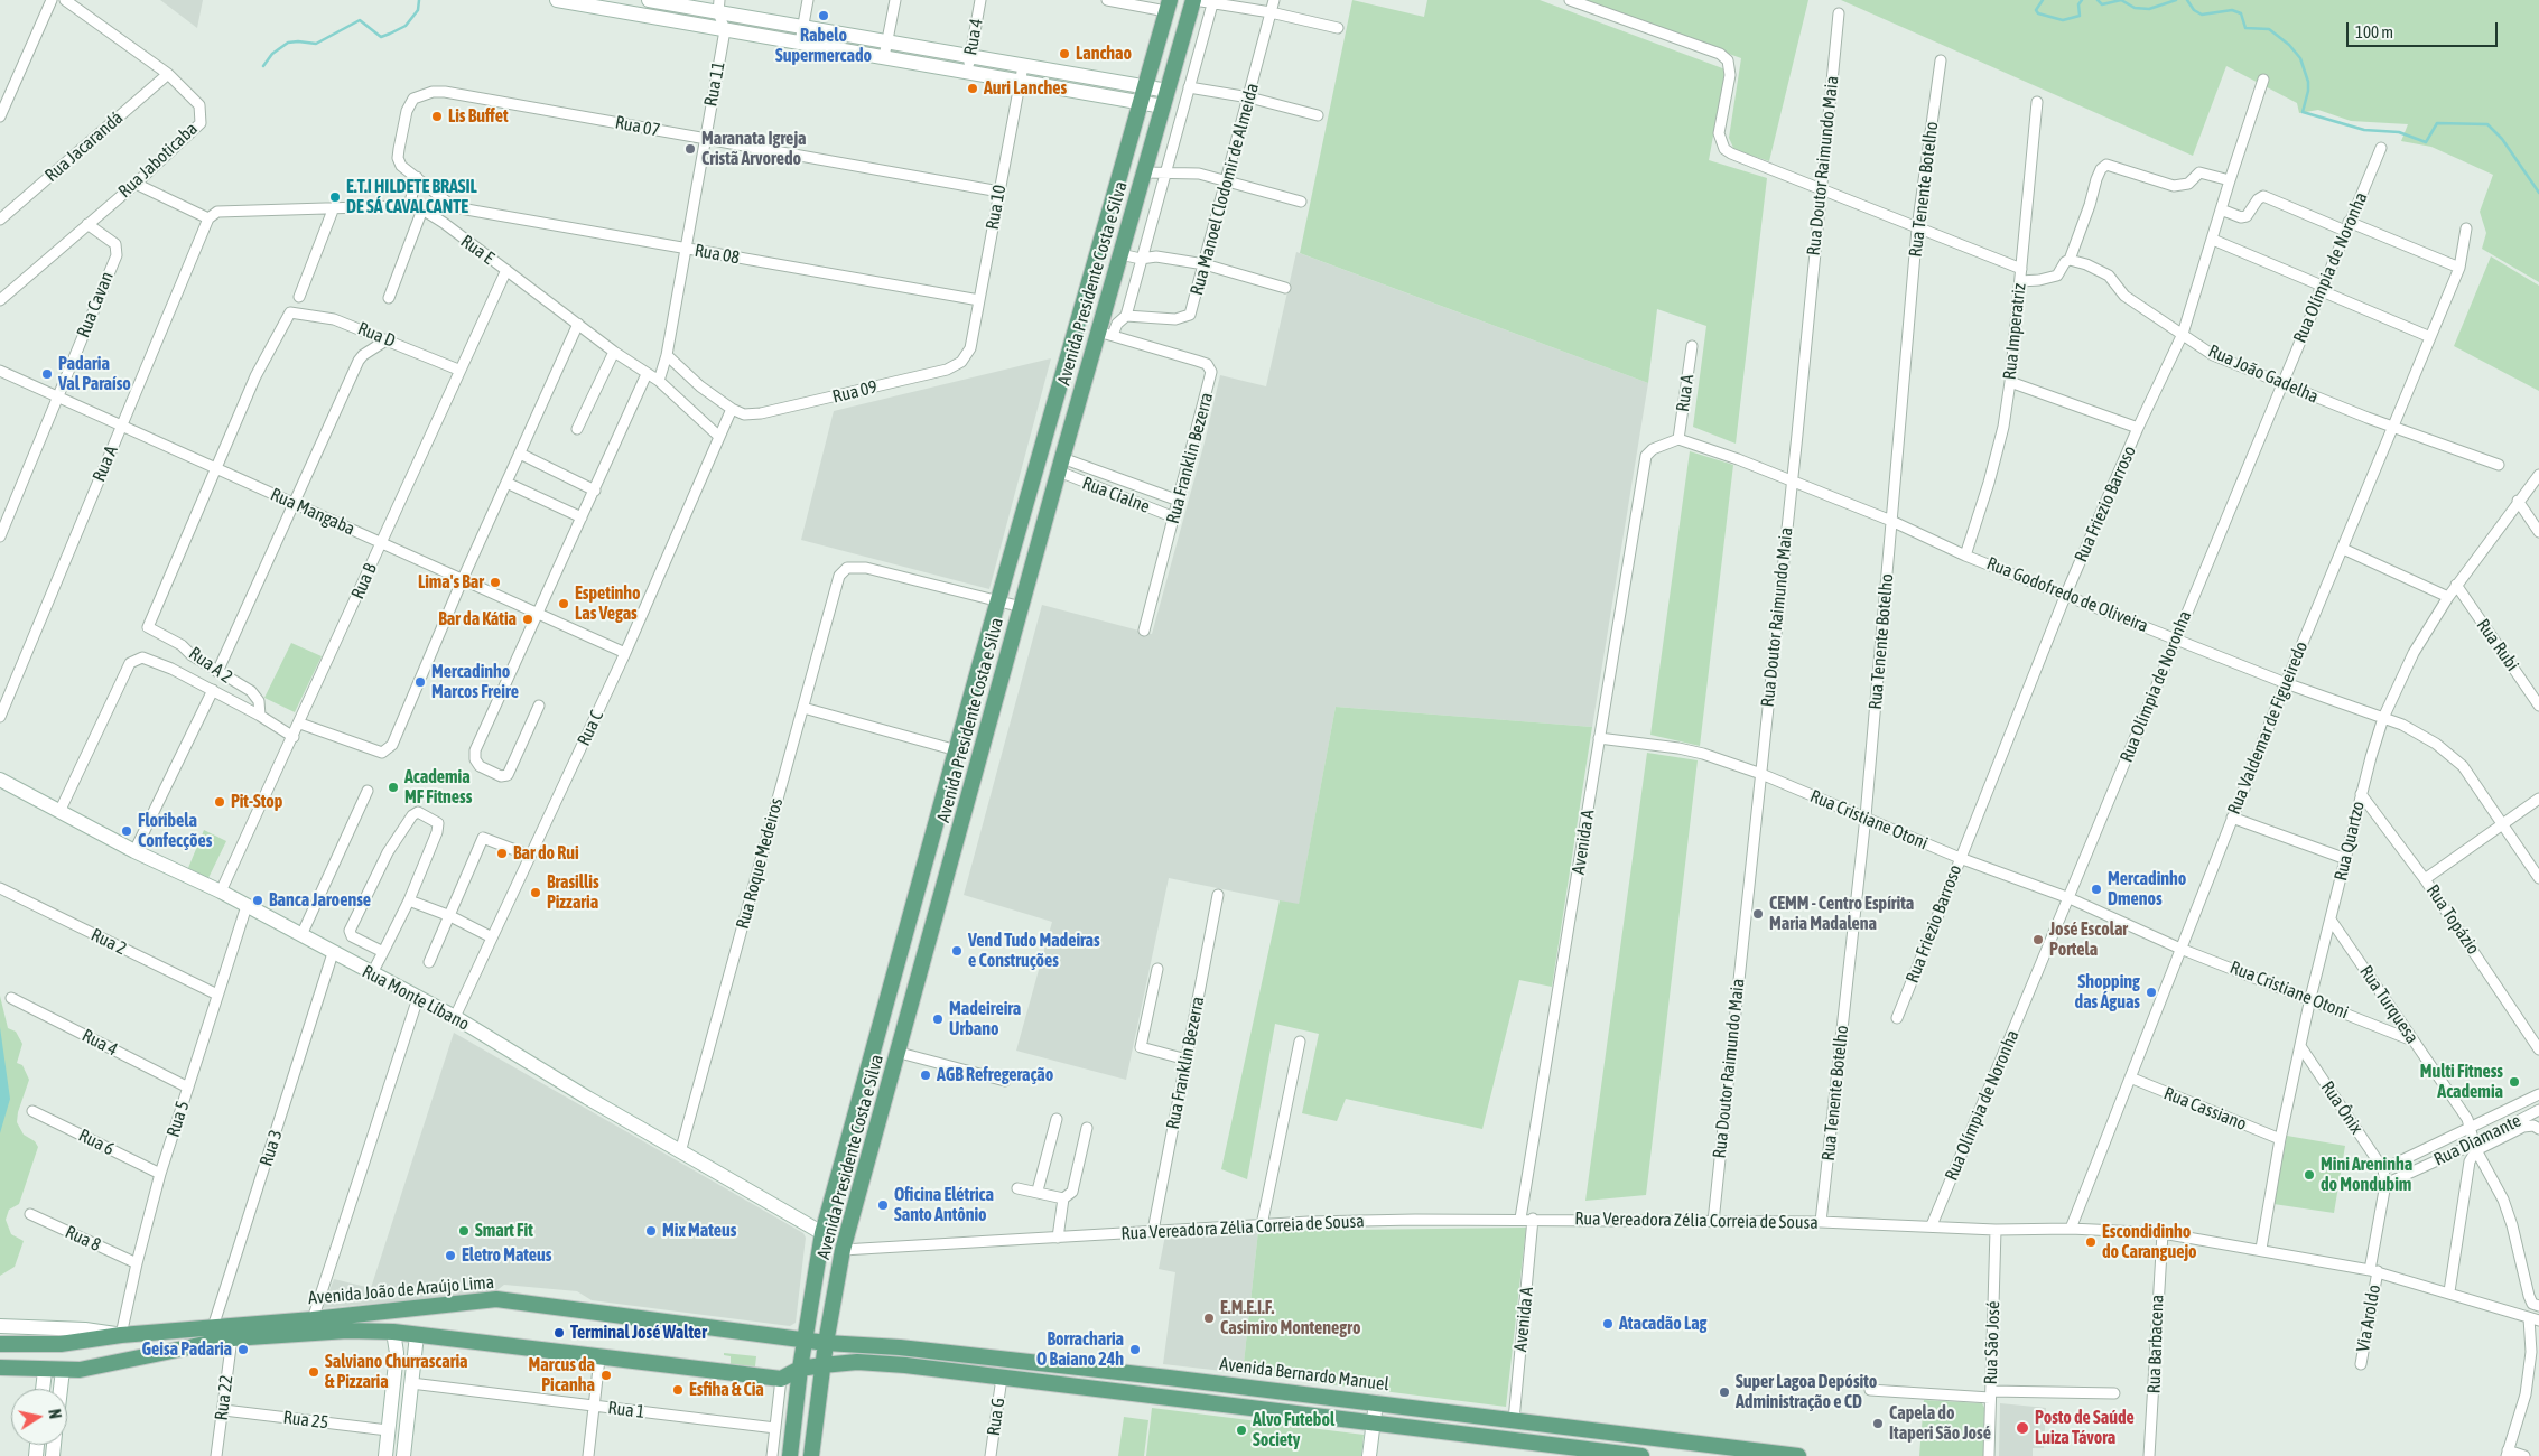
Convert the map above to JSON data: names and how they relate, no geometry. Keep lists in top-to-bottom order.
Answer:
{
  "streets": {
    "main road": ["Avenida Presidente Costa e Silva", "Avenida João de Araújo Lima", "Avenida Bernardo Manuel"],
    "street": [
      "Rua 4",
      "Rua 11",
      "Rua 07",
      "Rua Jacarandá",
      "Rua Jaboticaba",
      "Rua Doutor Raimundo Maia",
      "Rua Manoel Clodomir de Almeida",
      "Rua Tenente Botelho",
      "Rua 10",
      "Rua E",
      "Rua 08",
      "Rua Olímpia de Noronha",
      "Rua Cavan",
      "Rua Imperatriz",
      "Rua D",
      "Rua João Gadelha",
      "Rua 09",
      "Rua A",
      "Rua Franklin Bezerra",
      "Rua Cialne",
      "Rua Friezio Barroso",
      "Rua Mangaba",
      "Rua B",
      "Rua Godofredo de Oliveira",
      "Rua Rubi",
      "Rua A 2",
      "Rua C",
      "Rua Valdemar de Figueiredo",
      "Rua Cristiane Otoni",
      "Rua Quartzo",
      "Avenida A",
      "Rua Roque Medeiros",
      "Rua Topázio",
      "Rua 2",
      "Rua Monte Líbano",
      "Rua Turquesa",
      "Rua Ônix",
      "Rua Cassiano",
      "Rua 5",
      "Rua Diamante",
      "Rua 6",
      "Rua 3",
      "Rua Vereadora Zélia Correia de Sousa",
      "Rua 8",
      "Via Aroldo",
      "Rua São José",
      "Rua Barbacena",
      "Rua 22",
      "Rua 1",
      "Rua G",
      "Rua 25"
    ]
  },
  "crossings": [
    ["Rua 4", "Rua 5"],
    ["Rua 11", "Rua 07"],
    ["Rua 11", "Rua 08"],
    ["Rua 11", "Rua 09"],
    ["Rua 07", "Rua 10"],
    ["Rua 07", "Rua 08"],
    ["Rua Jacarandá", "Rua Jaboticaba"],
    ["Rua Jaboticaba", "Rua Cavan"],
    ["Rua Doutor Raimundo Maia", "Rua Godofredo de Oliveira"],
    ["Rua Doutor Raimundo Maia", "Rua Cristiane Otoni"],
    ["Rua Doutor Raimundo Maia", "Rua Vereadora Zélia Correia de Sousa"],
    ["Rua Tenente Botelho", "Rua Godofredo de Oliveira"],
    ["Rua Tenente Botelho", "Rua Cristiane Otoni"],
    ["Rua Tenente Botelho", "Rua Vereadora Zélia Correia de Sousa"],
    ["Rua 10", "Rua 08"],
    ["Rua 10", "Rua 09"],
    ["Rua E", "Rua A"],
    ["Rua E", "Rua B"],
    ["Rua Olímpia de Noronha", "Rua João Gadelha"],
    ["Rua Olímpia de Noronha", "Rua Godofredo de Oliveira"],
    ["Rua Olímpia de Noronha", "Rua Cristiane Otoni"],
    ["Rua Olímpia de Noronha", "Rua Vereadora Zélia Correia de Sousa"],
    ["Avenida Presidente Costa e Silva", "Rua Franklin Bezerra"],
    ["Avenida Presidente Costa e Silva", "Rua Cialne"],
    ["Avenida Presidente Costa e Silva", "Rua Roque Medeiros"],
    ["Avenida Presidente Costa e Silva", "Rua Monte Líbano"],
    ["Avenida Presidente Costa e Silva", "Rua Vereadora Zélia Correia de Sousa"],
    ["Avenida Presidente Costa e Silva", "Avenida João de Araújo Lima"],
    ["Avenida Presidente Costa e Silva", "Avenida Bernardo Manuel"],
    ["Rua Cavan", "Rua Mangaba"],
    ["Rua Imperatriz", "Rua Godofredo de Oliveira"],
    ["Rua D", "Rua Mangaba"],
    ["Rua D", "Rua B"],
    ["Rua D", "Rua A 2"],
    ["Rua João Gadelha", "Rua Friezio Barroso"],
    ["Rua João Gadelha", "Rua Valdemar de Figueiredo"],
    ["Rua A", "Rua Mangaba"],
    ["Rua A", "Rua Godofredo de Oliveira"],
    ["Rua A", "Avenida A"],
    ["Rua Franklin Bezerra", "Rua Cialne"],
    ["Rua Franklin Bezerra", "Rua Vereadora Zélia Correia de Sousa"],
    ["Rua Friezio Barroso", "Rua Godofredo de Oliveira"],
    ["Rua Friezio Barroso", "Rua Cristiane Otoni"],
    ["Rua Mangaba", "Rua B"],
    ["Rua Mangaba", "Rua A 2"],
    ["Rua Mangaba", "Rua C"],
    ["Rua B", "Rua Monte Líbano"],
    ["Rua Godofredo de Oliveira", "Rua Valdemar de Figueiredo"],
    ["Rua Godofredo de Oliveira", "Rua Quartzo"],
    ["Rua Godofredo de Oliveira", "Avenida A"],
    ["Rua Rubi", "Rua Quartzo"],
    ["Rua C", "Rua Monte Líbano"],
    ["Rua Valdemar de Figueiredo", "Rua Cristiane Otoni"],
    ["Rua Valdemar de Figueiredo", "Rua Cassiano"],
    ["Rua Valdemar de Figueiredo", "Rua Vereadora Zélia Correia de Sousa"],
    ["Rua Cristiane Otoni", "Rua Quartzo"],
    ["Rua Cristiane Otoni", "Avenida A"],
    ["Rua Cristiane Otoni", "Rua Turquesa"],
    ["Rua Quartzo", "Rua Topázio"],
    ["Rua Quartzo", "Rua Turquesa"],
    ["Rua Quartzo", "Rua Ônix"],
    ["Rua Quartzo", "Rua Cassiano"],
    ["Rua Quartzo", "Rua Vereadora Zélia Correia de Sousa"],
    ["Avenida A", "Rua Vereadora Zélia Correia de Sousa"],
    ["Avenida A", "Avenida Bernardo Manuel"],
    ["Rua Roque Medeiros", "Rua Monte Líbano"],
    ["Rua 2", "Rua 5"],
    ["Rua Monte Líbano", "Rua 5"],
    ["Rua Monte Líbano", "Rua 3"],
    ["Rua Turquesa", "Rua Diamante"],
    ["Rua Turquesa", "Rua Vereadora Zélia Correia de Sousa"],
    ["Rua Ônix", "Rua Diamante"],
    ["Rua Ônix", "Rua Vereadora Zélia Correia de Sousa"],
    ["Rua Ônix", "Via Aroldo"],
    ["Rua 5", "Rua 6"],
    ["Rua 5", "Rua 8"],
    ["Rua 5", "Avenida João de Araújo Lima"],
    ["Rua 3", "Avenida João de Araújo Lima"],
    ["Rua 3", "Rua 22"],
    ["Rua Vereadora Zélia Correia de Sousa", "Via Aroldo"],
    ["Rua Vereadora Zélia Correia de Sousa", "Rua São José"],
    ["Rua Vereadora Zélia Correia de Sousa", "Rua Barbacena"],
    ["Avenida João de Araújo Lima", "Avenida Bernardo Manuel"],
    ["Avenida João de Araújo Lima", "Rua 22"],
    ["Rua 22", "Rua 25"]
  ],
  "places": [
    "Rabelo Supermercado",
    "Lanchao",
    "Auri Lanches",
    "Lis Buffet",
    "Maranata Igreja Cristã Arvoredo",
    "E.T.I HILDETE BRASIL DE SÁ CAVALCANTE",
    "Padaria Val Paraíso",
    "Lima's Bar",
    "Espetinho Las Vegas",
    "Bar da Kátia",
    "Mercadinho Marcos Freire",
    "Academia MF Fitness",
    "Pit-Stop",
    "Floribela Confecções",
    "Bar do Rui",
    "Mercadinho Dmenos",
    "Brasillis Pizzaria",
    "Banca Jaroense",
    "CEMM - Centro Espírita Maria Madalena",
    "José Escolar Portela",
    "Vend Tudo Madeiras e Construções",
    "Shopping das Águas",
    "Madeireira Urbano",
    "AGB Refregeração",
    "Multi Fitness Academia",
    "Mini Areninha do Mondubim",
    "Oficina Elétrica Santo Antônio",
    "Smart Fit",
    "Mix Mateus",
    "Escondidinho do Caranguejo",
    "Eletro Mateus",
    "E.M.E.I.F. Casimiro Montenegro",
    "Atacadão Lag",
    "Terminal José Walter",
    "Geisa Padaria",
    "Borracharia O Baiano 24h",
    "Salviano Churrascaria & Pizzaria",
    "Marcus da Picanha",
    "Esfiha & Cia",
    "Super Lagoa Depósito Administração e CD",
    "Capela do Itaperi São José",
    "Posto de Saúde Luiza Távora",
    "Alvo Futebol Society"
  ],
  "scale_bar": "100 m",
  "north": "right"
}
